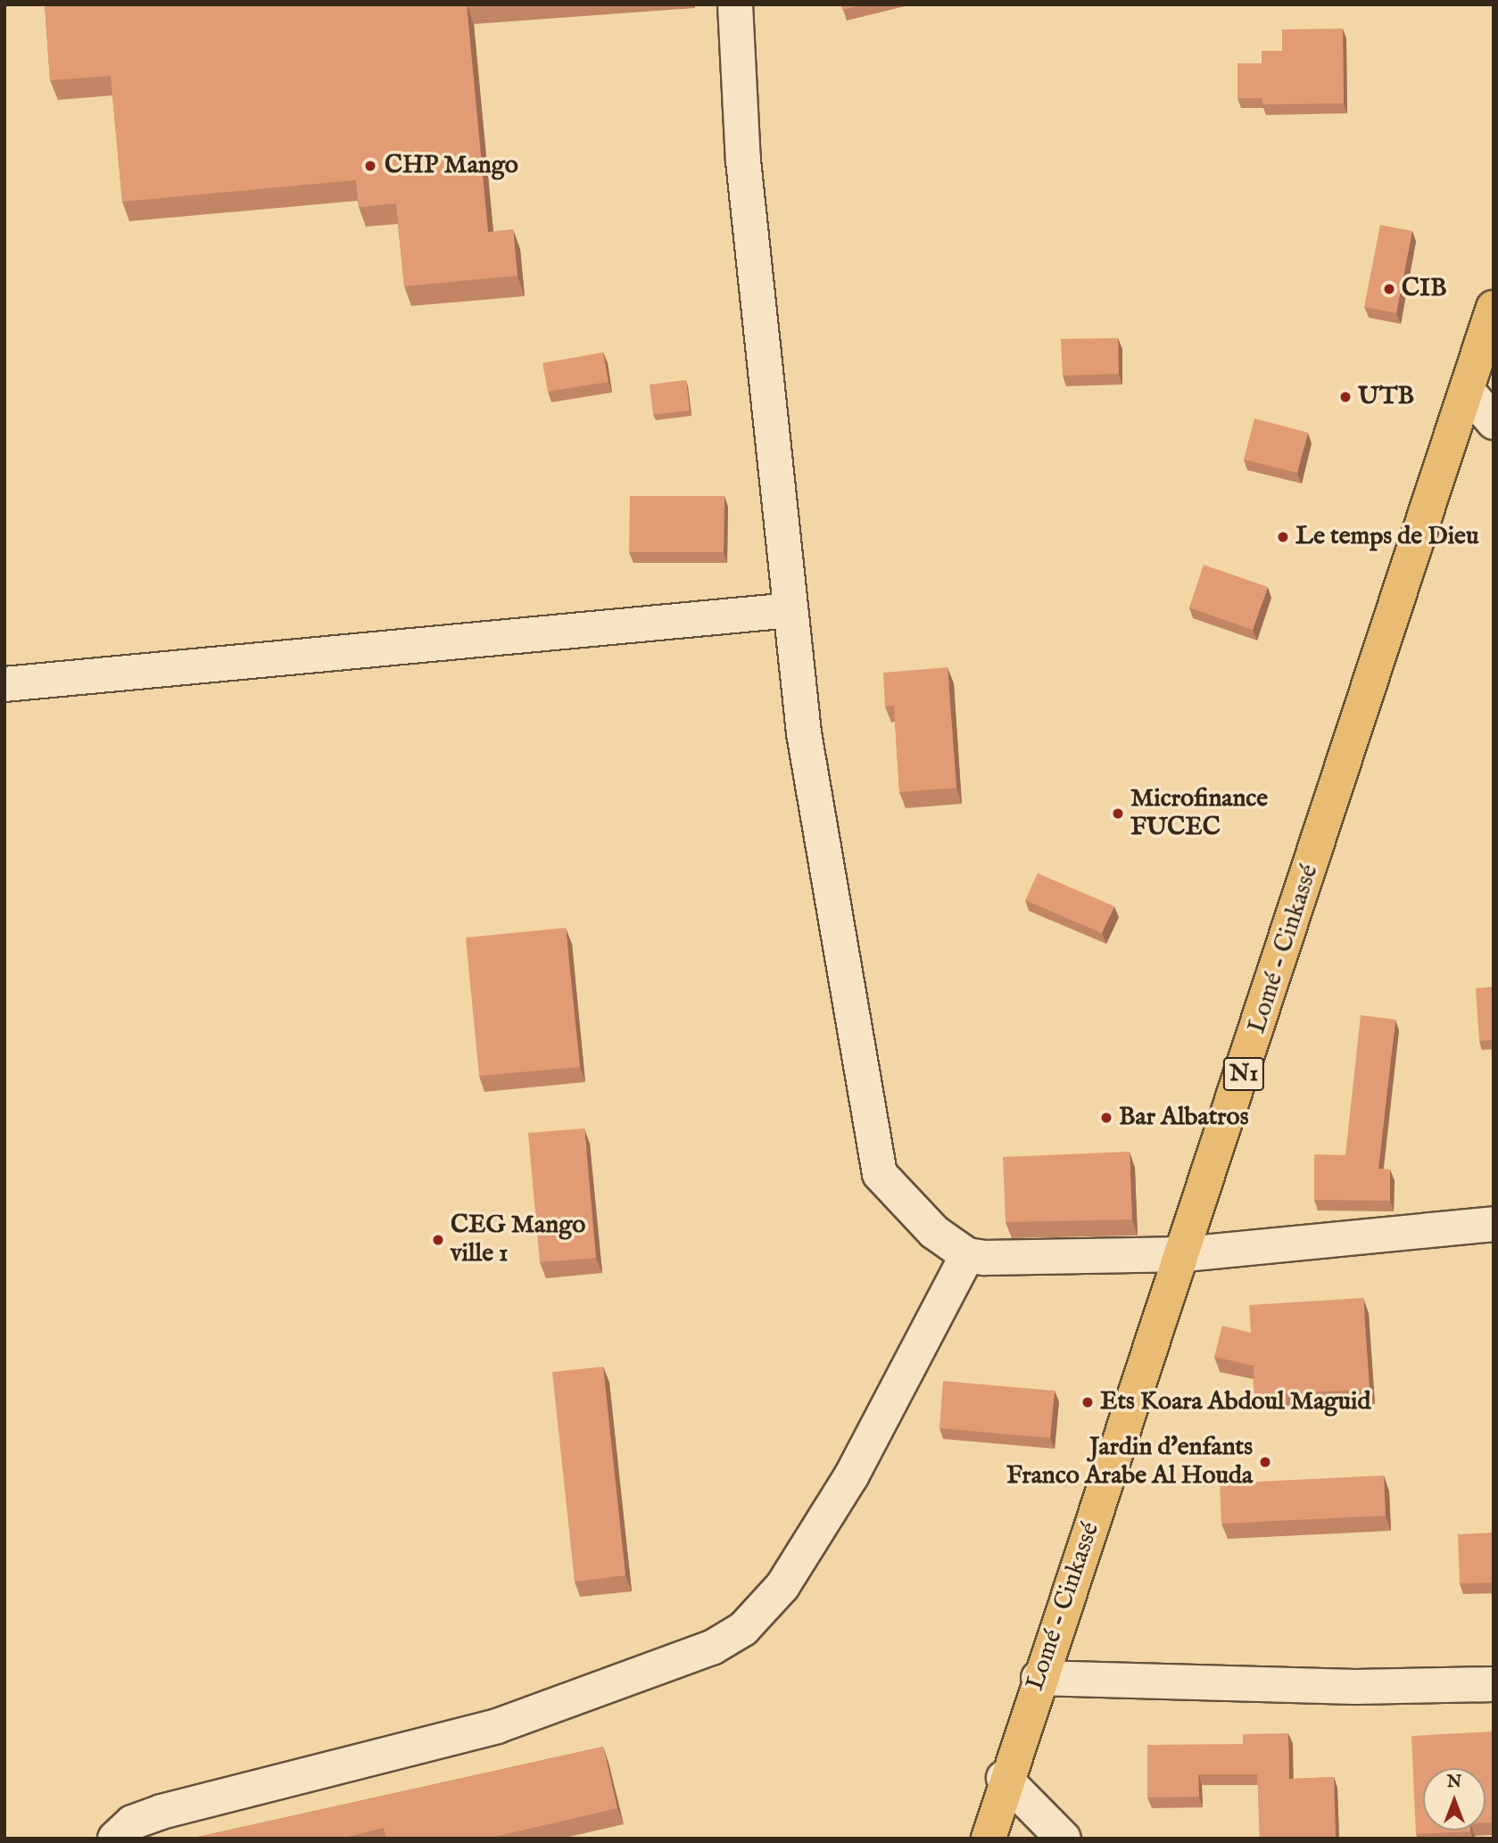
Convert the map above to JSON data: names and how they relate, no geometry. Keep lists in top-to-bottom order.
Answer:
{
  "streets": {
    "highway": ["Lomé - Cinkassé", "N1"]
  },
  "places": [
    "CHP Mango",
    "CIB",
    "UTB",
    "Le temps de Dieu",
    "Microfinance FUCEC",
    "Bar Albatros",
    "CEG Mango ville 1",
    "Ets Koara Abdoul Maguid",
    "Jardin d'enfants Franco Arabe Al Houda"
  ],
  "north": "top"
}
